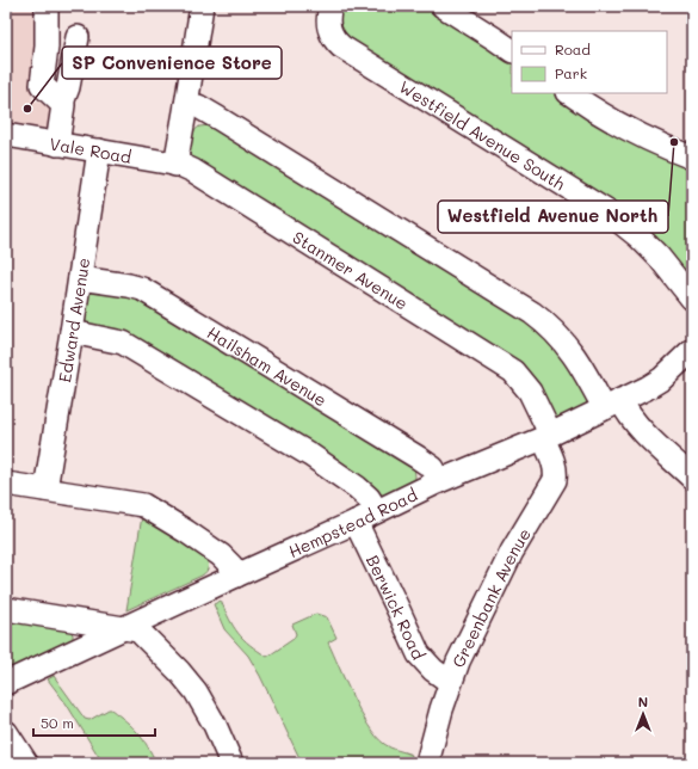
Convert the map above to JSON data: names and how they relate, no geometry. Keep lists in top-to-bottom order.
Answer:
{
  "streets": {
    "street": [
      "Westfield Avenue South",
      "Vale Road",
      "Stanmer Avenue",
      "Edward Avenue",
      "Hailsham Avenue",
      "Hempstead Road",
      "Greenbank Avenue",
      "Berwick Road"
    ]
  },
  "crossings": [
    ["Vale Road", "Stanmer Avenue"],
    ["Vale Road", "Edward Avenue"],
    ["Stanmer Avenue", "Hempstead Road"],
    ["Stanmer Avenue", "Greenbank Avenue"],
    ["Edward Avenue", "Hailsham Avenue"],
    ["Hailsham Avenue", "Hempstead Road"],
    ["Hempstead Road", "Greenbank Avenue"],
    ["Hempstead Road", "Berwick Road"],
    ["Greenbank Avenue", "Berwick Road"]
  ],
  "places": ["SP Convenience Store", "Westfield Avenue North"],
  "legend": ["Road", "Park"],
  "scale_bar": "50 m",
  "north": "top"
}
